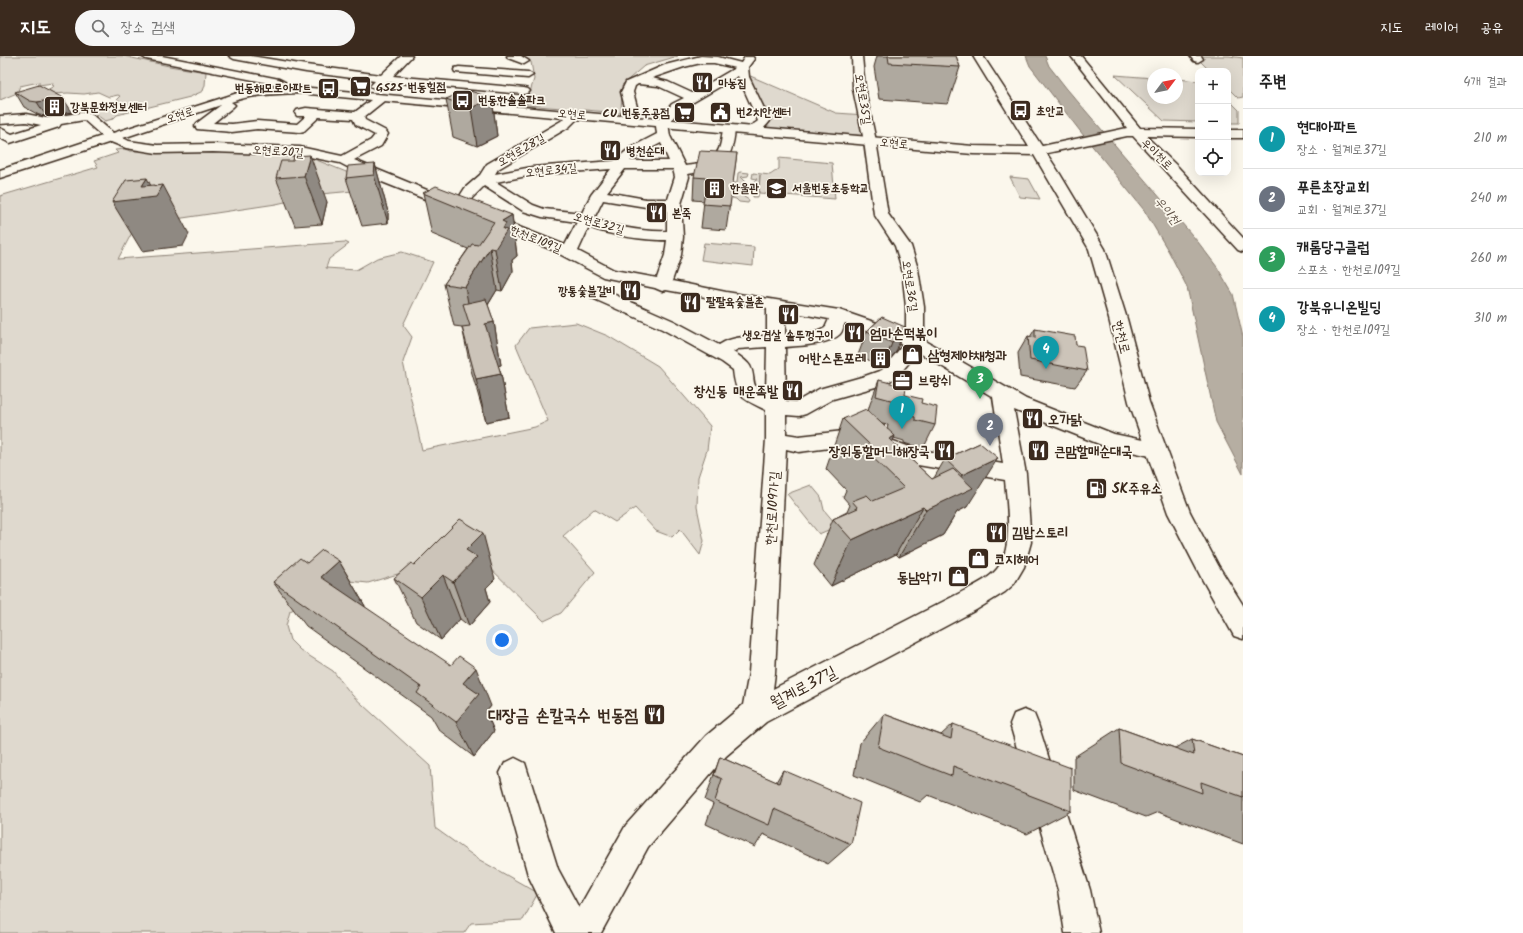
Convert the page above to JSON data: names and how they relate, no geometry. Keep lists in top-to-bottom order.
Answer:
{
  "streets": {
    "street": [
      "오현로35길",
      "오현로",
      "오현로28길",
      "오현로20길",
      "우이천로",
      "오현로34길",
      "오현로32길",
      "한천로109길",
      "오현로36길",
      "한천로",
      "한천로109가길",
      "월계로37길"
    ]
  },
  "crossings": [
    ["오현로35길", "오현로"],
    ["오현로35길", "오현로36길"],
    ["오현로", "오현로28길"],
    ["오현로", "오현로20길"],
    ["오현로", "우이천로"],
    ["오현로", "오현로34길"],
    ["오현로", "오현로36길"],
    ["오현로", "한천로"],
    ["오현로28길", "오현로20길"],
    ["오현로28길", "오현로34길"],
    ["오현로28길", "오현로32길"],
    ["오현로28길", "한천로109길"],
    ["오현로20길", "한천로109길"],
    ["오현로34길", "오현로32길"],
    ["한천로109길", "오현로36길"],
    ["한천로109길", "한천로"],
    ["한천로109길", "한천로109가길"],
    ["한천로109길", "월계로37길"],
    ["한천로109가길", "월계로37길"]
  ],
  "water": ["우이천"],
  "places": {
    "restaurant": [
      "마농집",
      "병천순대",
      "본죽",
      "깡통숯불갈비",
      "팔팔육숯불촌",
      "생오겹살 솥뚜껑구이",
      "엄마손떡볶이",
      "창신동 매운족발",
      "오가닭",
      "장위동할머니해장국",
      "큰맘할매순대국",
      "김밥스토리",
      "대장금 손칼국수 번동점"
    ],
    "supermarket": ["GS25 번동힐점", "CU 번동주공점"],
    "bus stop": ["번동해모로아파트", "번동한솔솔파크", "초안교"],
    "building": ["강북문화정보센터", "한울관", "어반스톤포레"],
    "public building": ["번2치안센터"],
    "school or university": ["서울번동초등학교"],
    "shop": ["삼형제야채청과", "코지헤어", "동남악기"],
    "office": ["브랑쉬"],
    "fuel station": ["SK주유소"]
  },
  "north": "top right",
  "page": {
    "header": "지도",
    "search": "장소 검색",
    "nav": ["지도", "레이어", "공유"],
    "heading": ["주변", "4개 결과"],
    "map_buttons": ["+", "−"],
    "list": [
      {
        "mark": "1",
        "name": "현대아파트",
        "note": "장소 · 월계로37길",
        "value": "210 m"
      },
      {
        "mark": "2",
        "name": "푸른초장교회",
        "note": "교회 · 월계로37길",
        "value": "240 m"
      },
      {
        "mark": "3",
        "name": "캐롬당구클럽",
        "note": "스포츠 · 한천로109길",
        "value": "260 m"
      },
      {
        "mark": "4",
        "name": "강북유니온빌딩",
        "note": "장소 · 한천로109길",
        "value": "310 m"
      }
    ],
    "pins": [
      "4",
      "3",
      "1",
      "2"
    ]
  }
}
